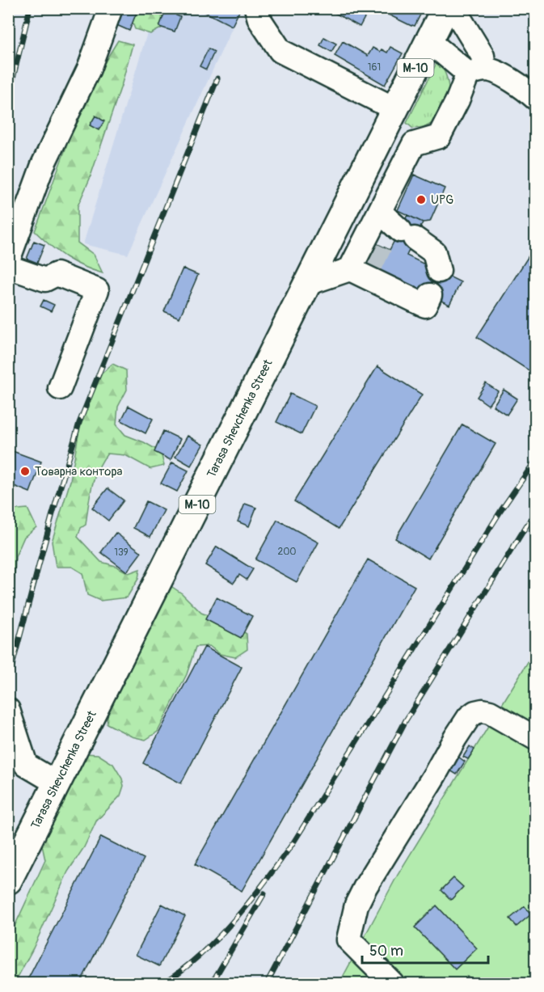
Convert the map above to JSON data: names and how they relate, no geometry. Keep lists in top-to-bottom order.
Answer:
{
  "streets": {
    "main road": ["М-10", "Tarasa Shevchenka Street"]
  },
  "places": ["UPG", "Товарна контора"],
  "house_numbers": ["161", "200", "139"],
  "scale_bar": "50 m"
}
